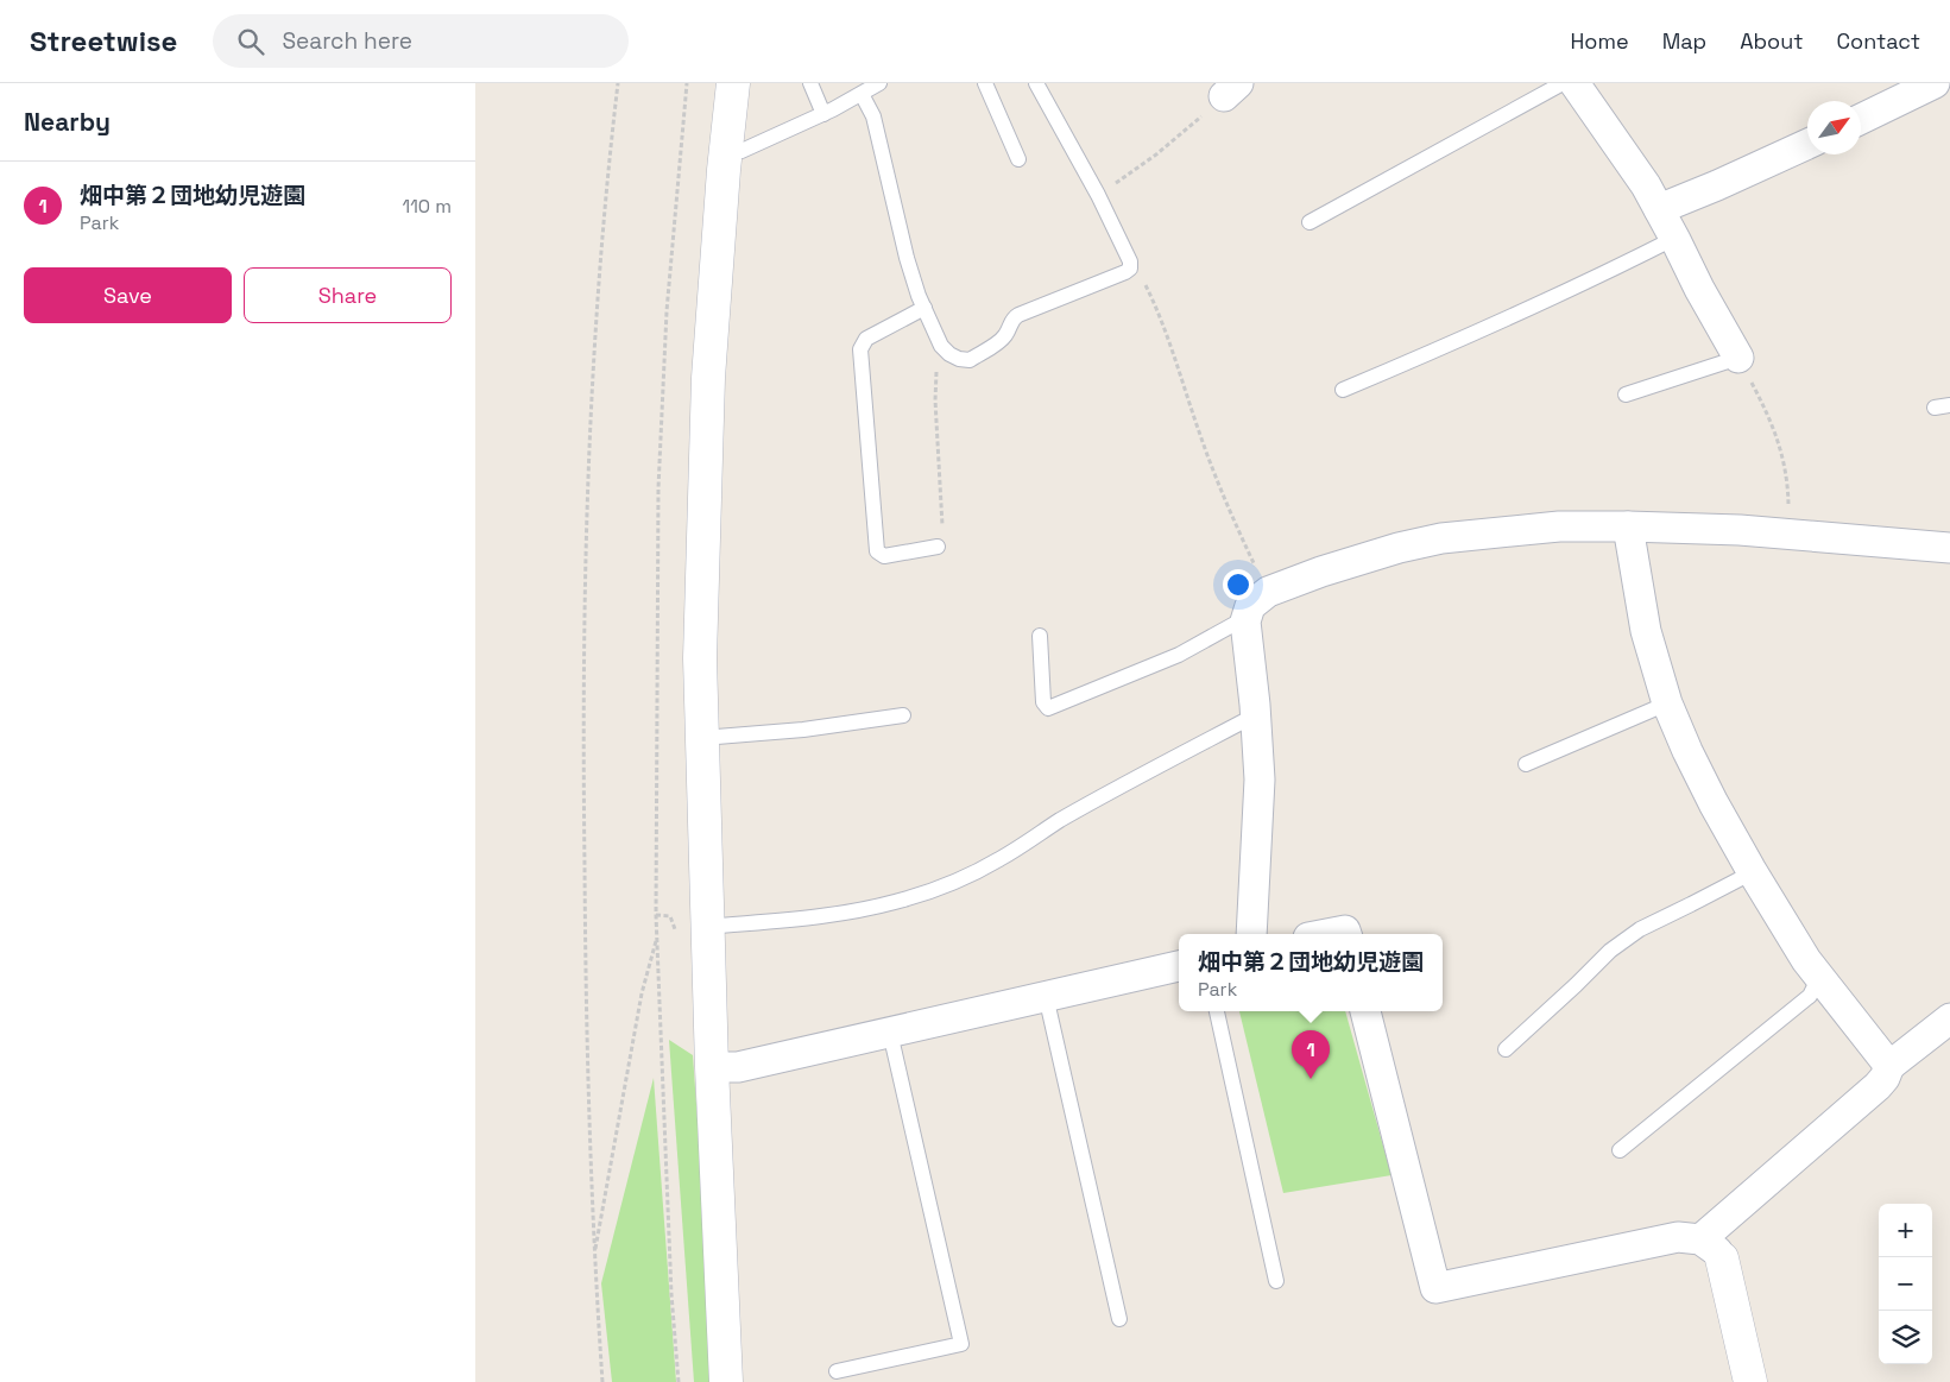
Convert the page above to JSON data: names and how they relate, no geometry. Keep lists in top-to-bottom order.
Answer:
{
  "north": "top right",
  "page": {
    "header": "Streetwise",
    "search": "Search here",
    "nav": [
      "Home",
      "Map",
      "About",
      "Contact"
    ],
    "heading": "Nearby",
    "list": [
      {
        "mark": "1",
        "name": "畑中第２団地幼児遊園",
        "note": "Park",
        "value": "110 m"
      }
    ],
    "buttons": ["Save", "Share"],
    "popup": ["畑中第２団地幼児遊園", "Park"],
    "pins": "1",
    "map_buttons": ["+", "−"]
  }
}
